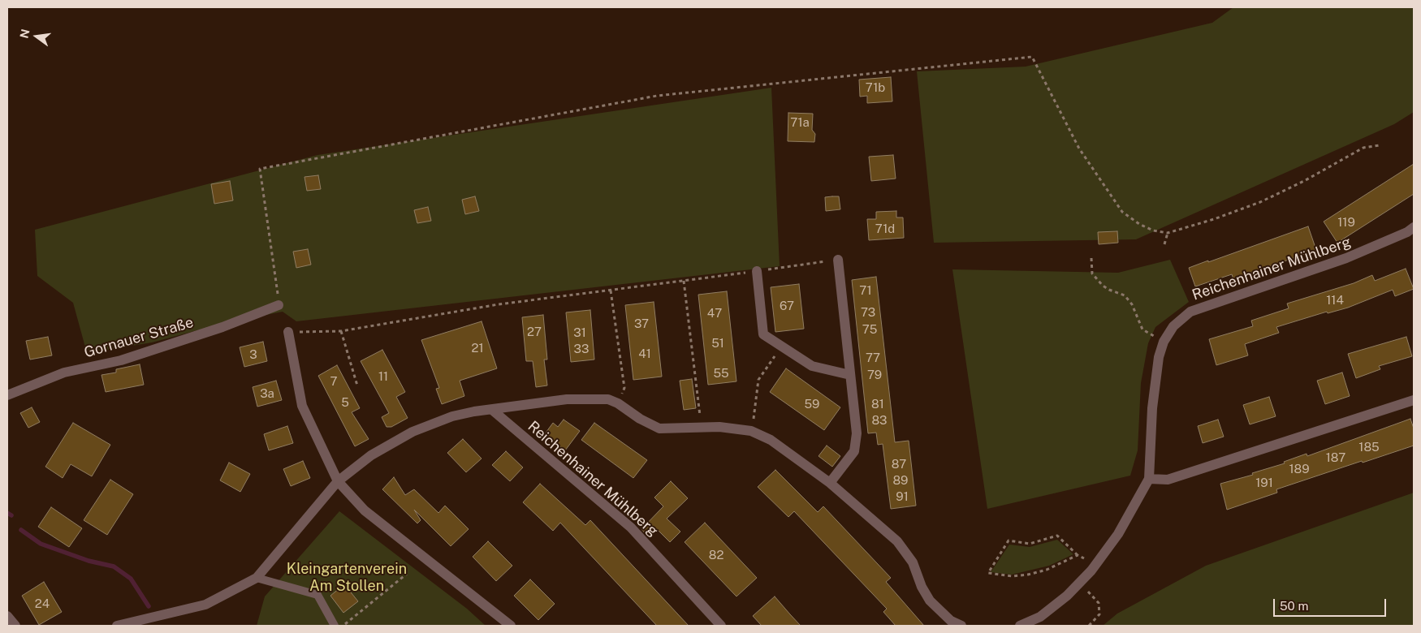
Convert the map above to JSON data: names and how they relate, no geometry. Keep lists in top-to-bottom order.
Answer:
{
  "streets": {
    "street": ["Reichenhainer Mühlberg", "Gornauer Straße"]
  },
  "parks": ["Kleingartenverein Am Stollen"],
  "house_numbers": [
    "71b",
    "71a",
    "119",
    "71d",
    "71",
    "114",
    "67",
    "73",
    "47",
    "37",
    "75",
    "27",
    "31",
    "51",
    "21",
    "33",
    "41",
    "3",
    "77",
    "55",
    "79",
    "11",
    "7",
    "3a",
    "5",
    "59",
    "81",
    "83",
    "185",
    "187",
    "87",
    "189",
    "89",
    "191",
    "91",
    "82",
    "24"
  ],
  "scale_bar": "50 m",
  "north": "left"
}
